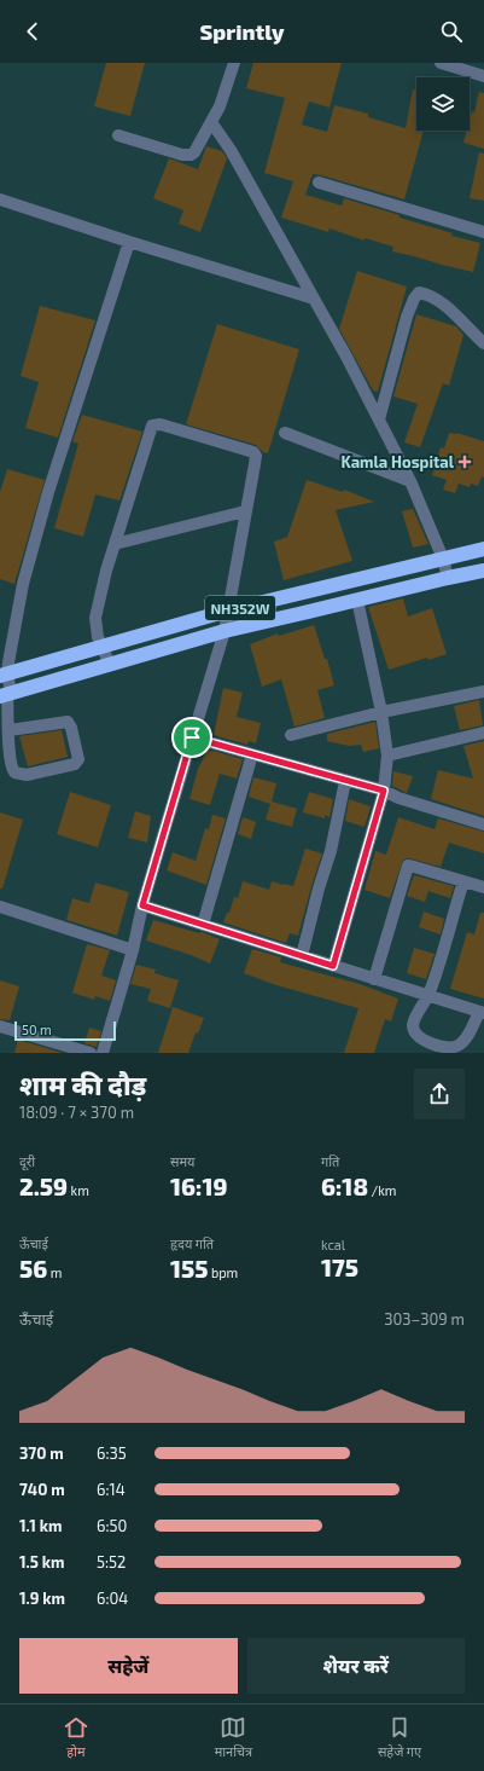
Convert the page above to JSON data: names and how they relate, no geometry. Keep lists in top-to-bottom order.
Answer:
{
  "streets": {
    "highway": ["NH352W"]
  },
  "places": {
    "health": ["Kamla Hospital"]
  },
  "scale_bar": "50 m",
  "page": {
    "header": "Sprintly",
    "scale": "50 m",
    "heading": ["शाम की दौड़", "18:09 · 7 × 370 m"],
    "stats": [
      ["दूरी", "2.59 km"],
      ["समय", "16:19"],
      ["गति", "6:18 /km"],
      ["ऊँचाई", "56 m"],
      ["हृदय गति", "155 bpm"],
      ["kcal", "175"]
    ],
    "chart": ["ऊँचाई", "303–309 m"],
    "list": [
      {
        "name": "370 m",
        "note": "6:35"
      },
      {
        "name": "740 m",
        "note": "6:14"
      },
      {
        "name": "1.1 km",
        "note": "6:50"
      },
      {
        "name": "1.5 km",
        "note": "5:52"
      },
      {
        "name": "1.9 km",
        "note": "6:04"
      }
    ],
    "buttons": ["सहेजें", "शेयर करें"],
    "tabs": ["होम", "मानचित्र", "सहेजे गए"]
  }
}
